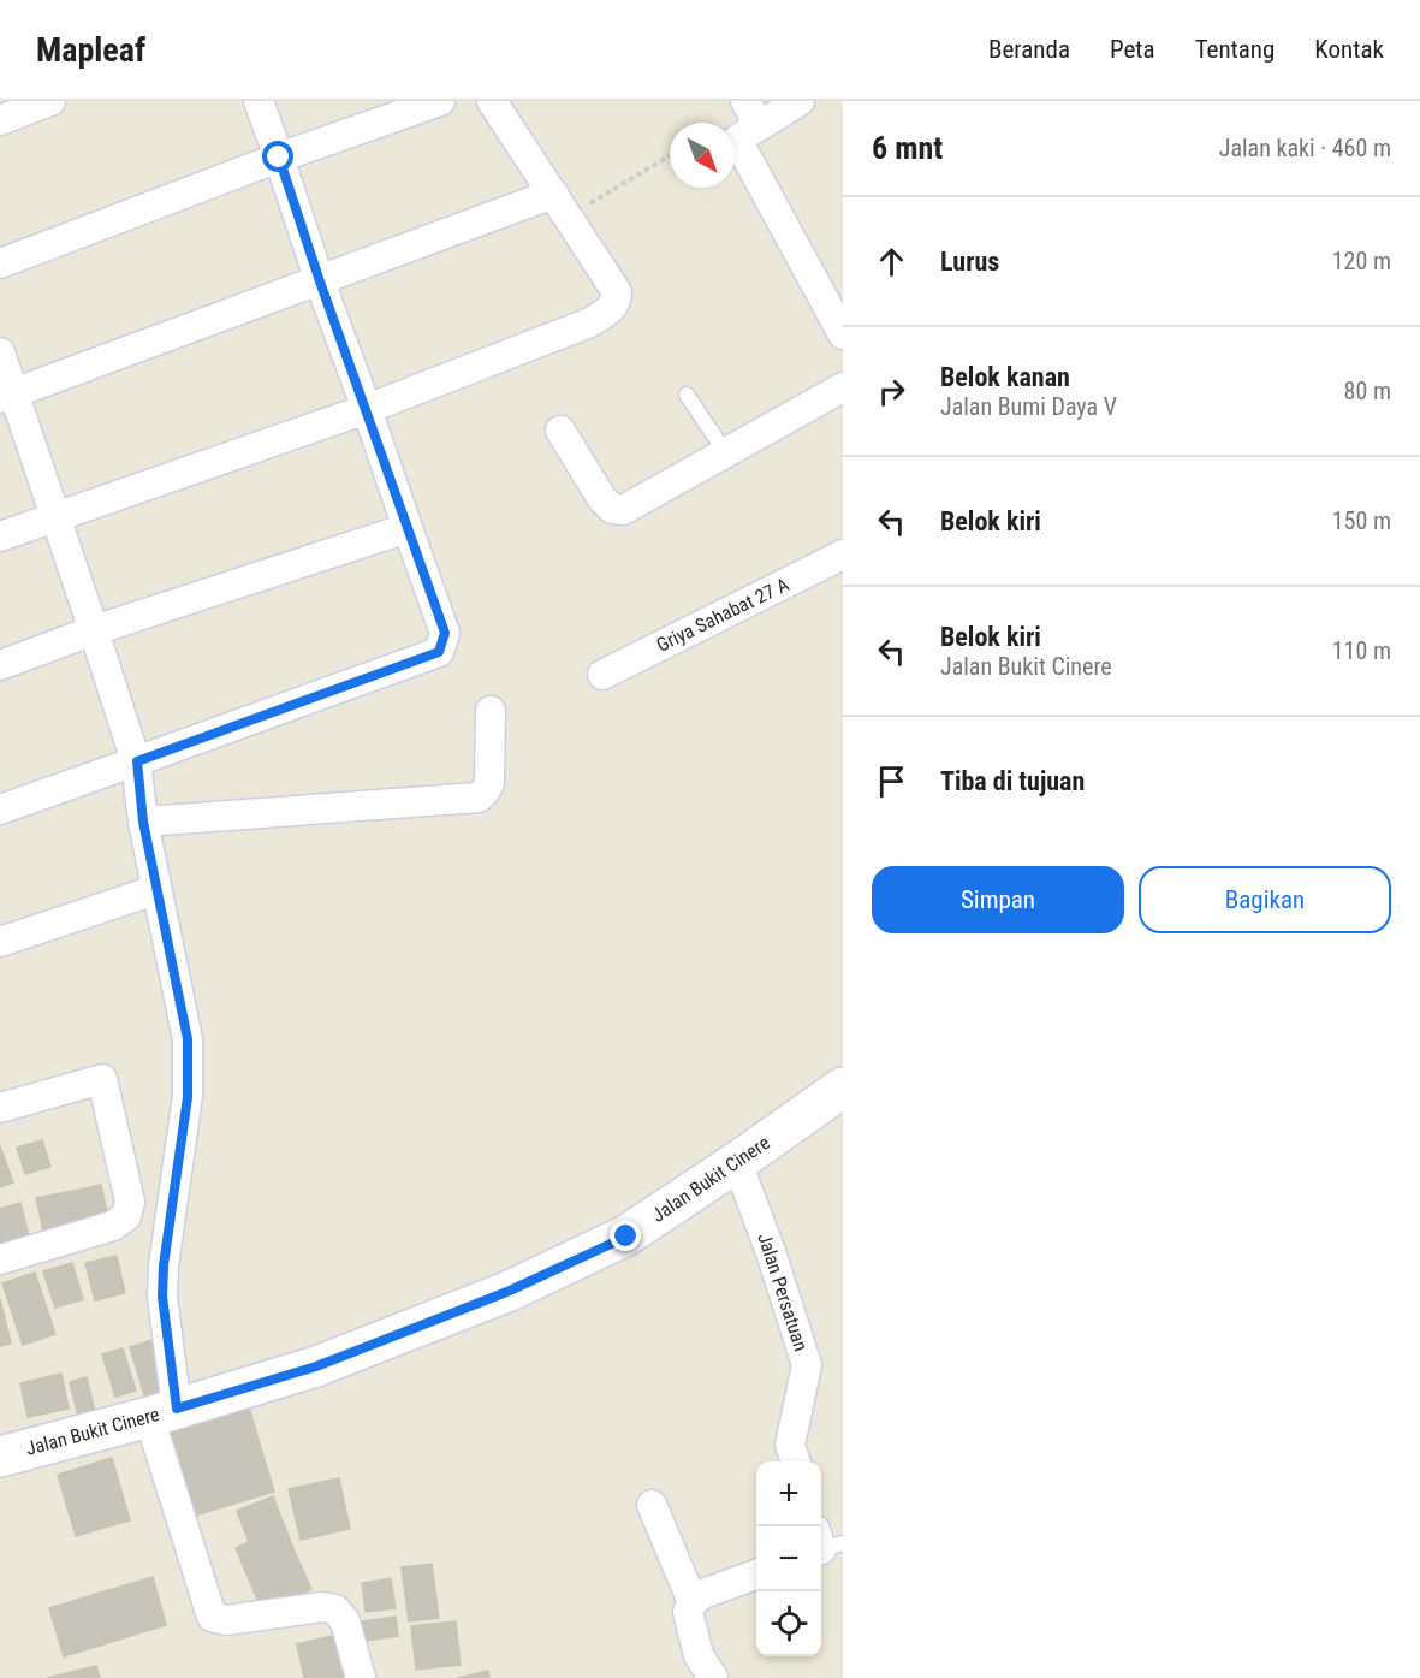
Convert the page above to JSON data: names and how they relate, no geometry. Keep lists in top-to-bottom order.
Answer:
{
  "streets": {
    "main road": ["Jalan Bukit Cinere"],
    "street": ["Griya Sahabat 27 A", "Jalan Persatuan"]
  },
  "crossings": [
    ["Jalan Bukit Cinere", "Jalan Persatuan"]
  ],
  "north": "bottom right",
  "page": {
    "header": "Mapleaf",
    "nav": [
      "Beranda",
      "Peta",
      "Tentang",
      "Kontak"
    ],
    "heading": ["6 mnt", "Jalan kaki · 460 m"],
    "list": [
      ["Lurus", "120 m"],
      ["Belok kanan", "Jalan Bumi Daya V", "80 m"],
      ["Belok kiri", "150 m"],
      ["Belok kiri", "Jalan Bukit Cinere", "110 m"],
      "Tiba di tujuan"
    ],
    "buttons": ["Simpan", "Bagikan"],
    "map_buttons": ["+", "−"]
  }
}
